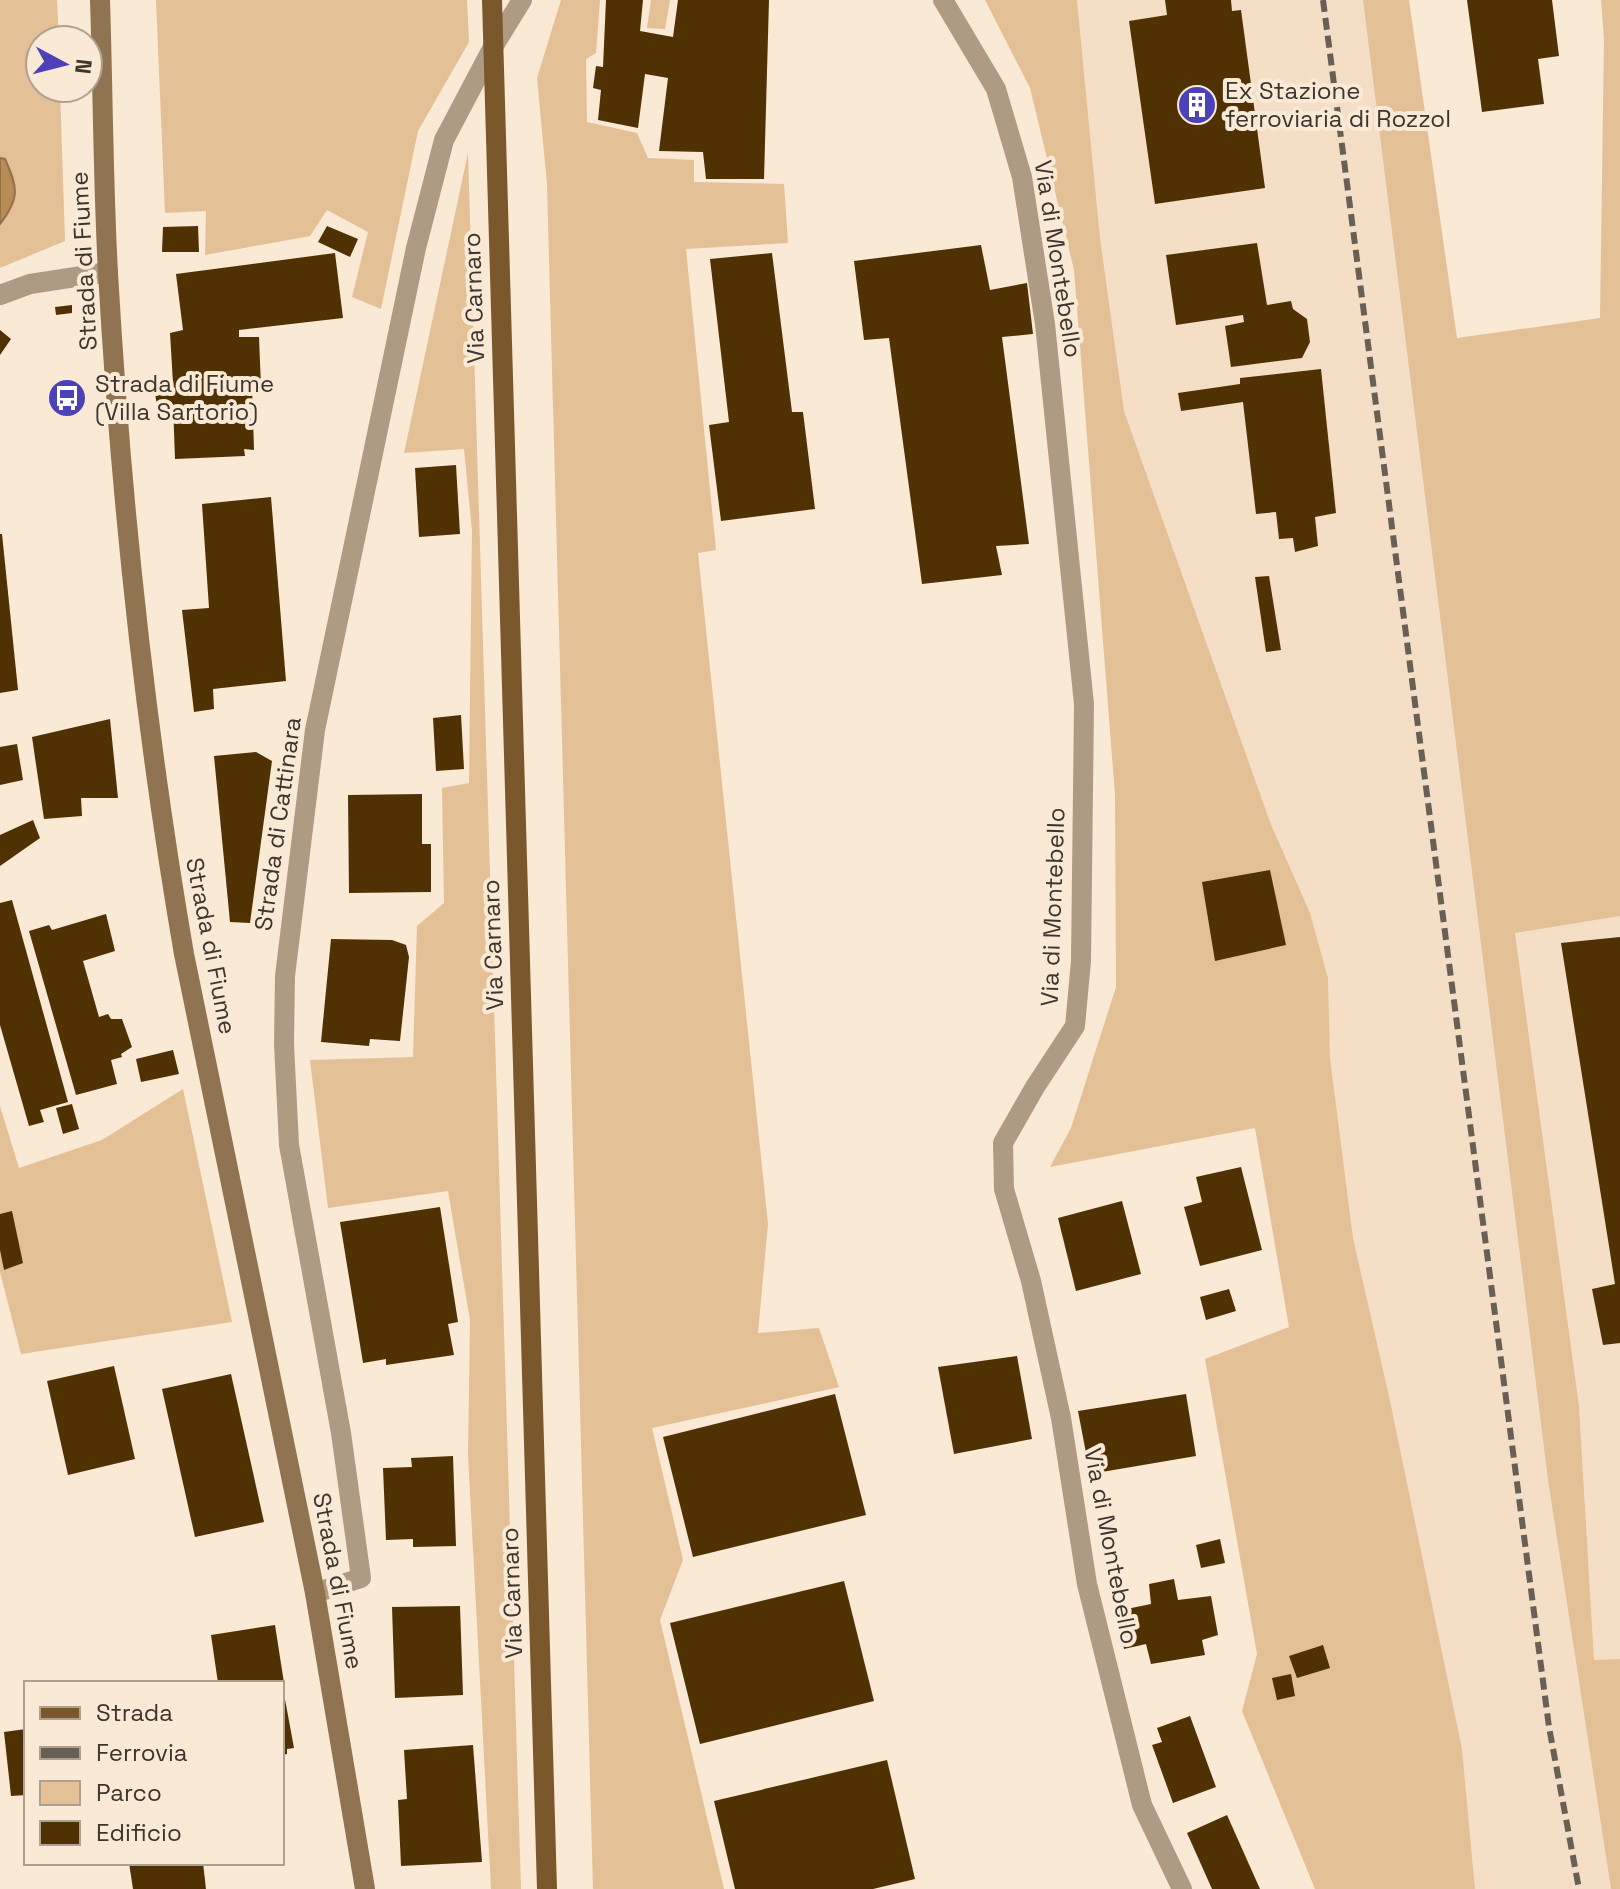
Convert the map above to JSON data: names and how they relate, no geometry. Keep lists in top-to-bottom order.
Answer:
{
  "streets": {
    "main road": ["Strada di Fiume", "Via Carnaro"],
    "street": ["Via di Montebello", "Strada di Cattinara"]
  },
  "crossings": [
    ["Strada di Fiume", "Strada di Cattinara"],
    ["Via Carnaro", "Strada di Cattinara"]
  ],
  "places": {
    "building": ["Ex Stazione ferroviaria di Rozzol"],
    "bus stop": ["Strada di Fiume (Villa Sartorio)"]
  },
  "legend": [
    "Strada",
    "Ferrovia",
    "Parco",
    "Edificio"
  ],
  "north": "right"
}
